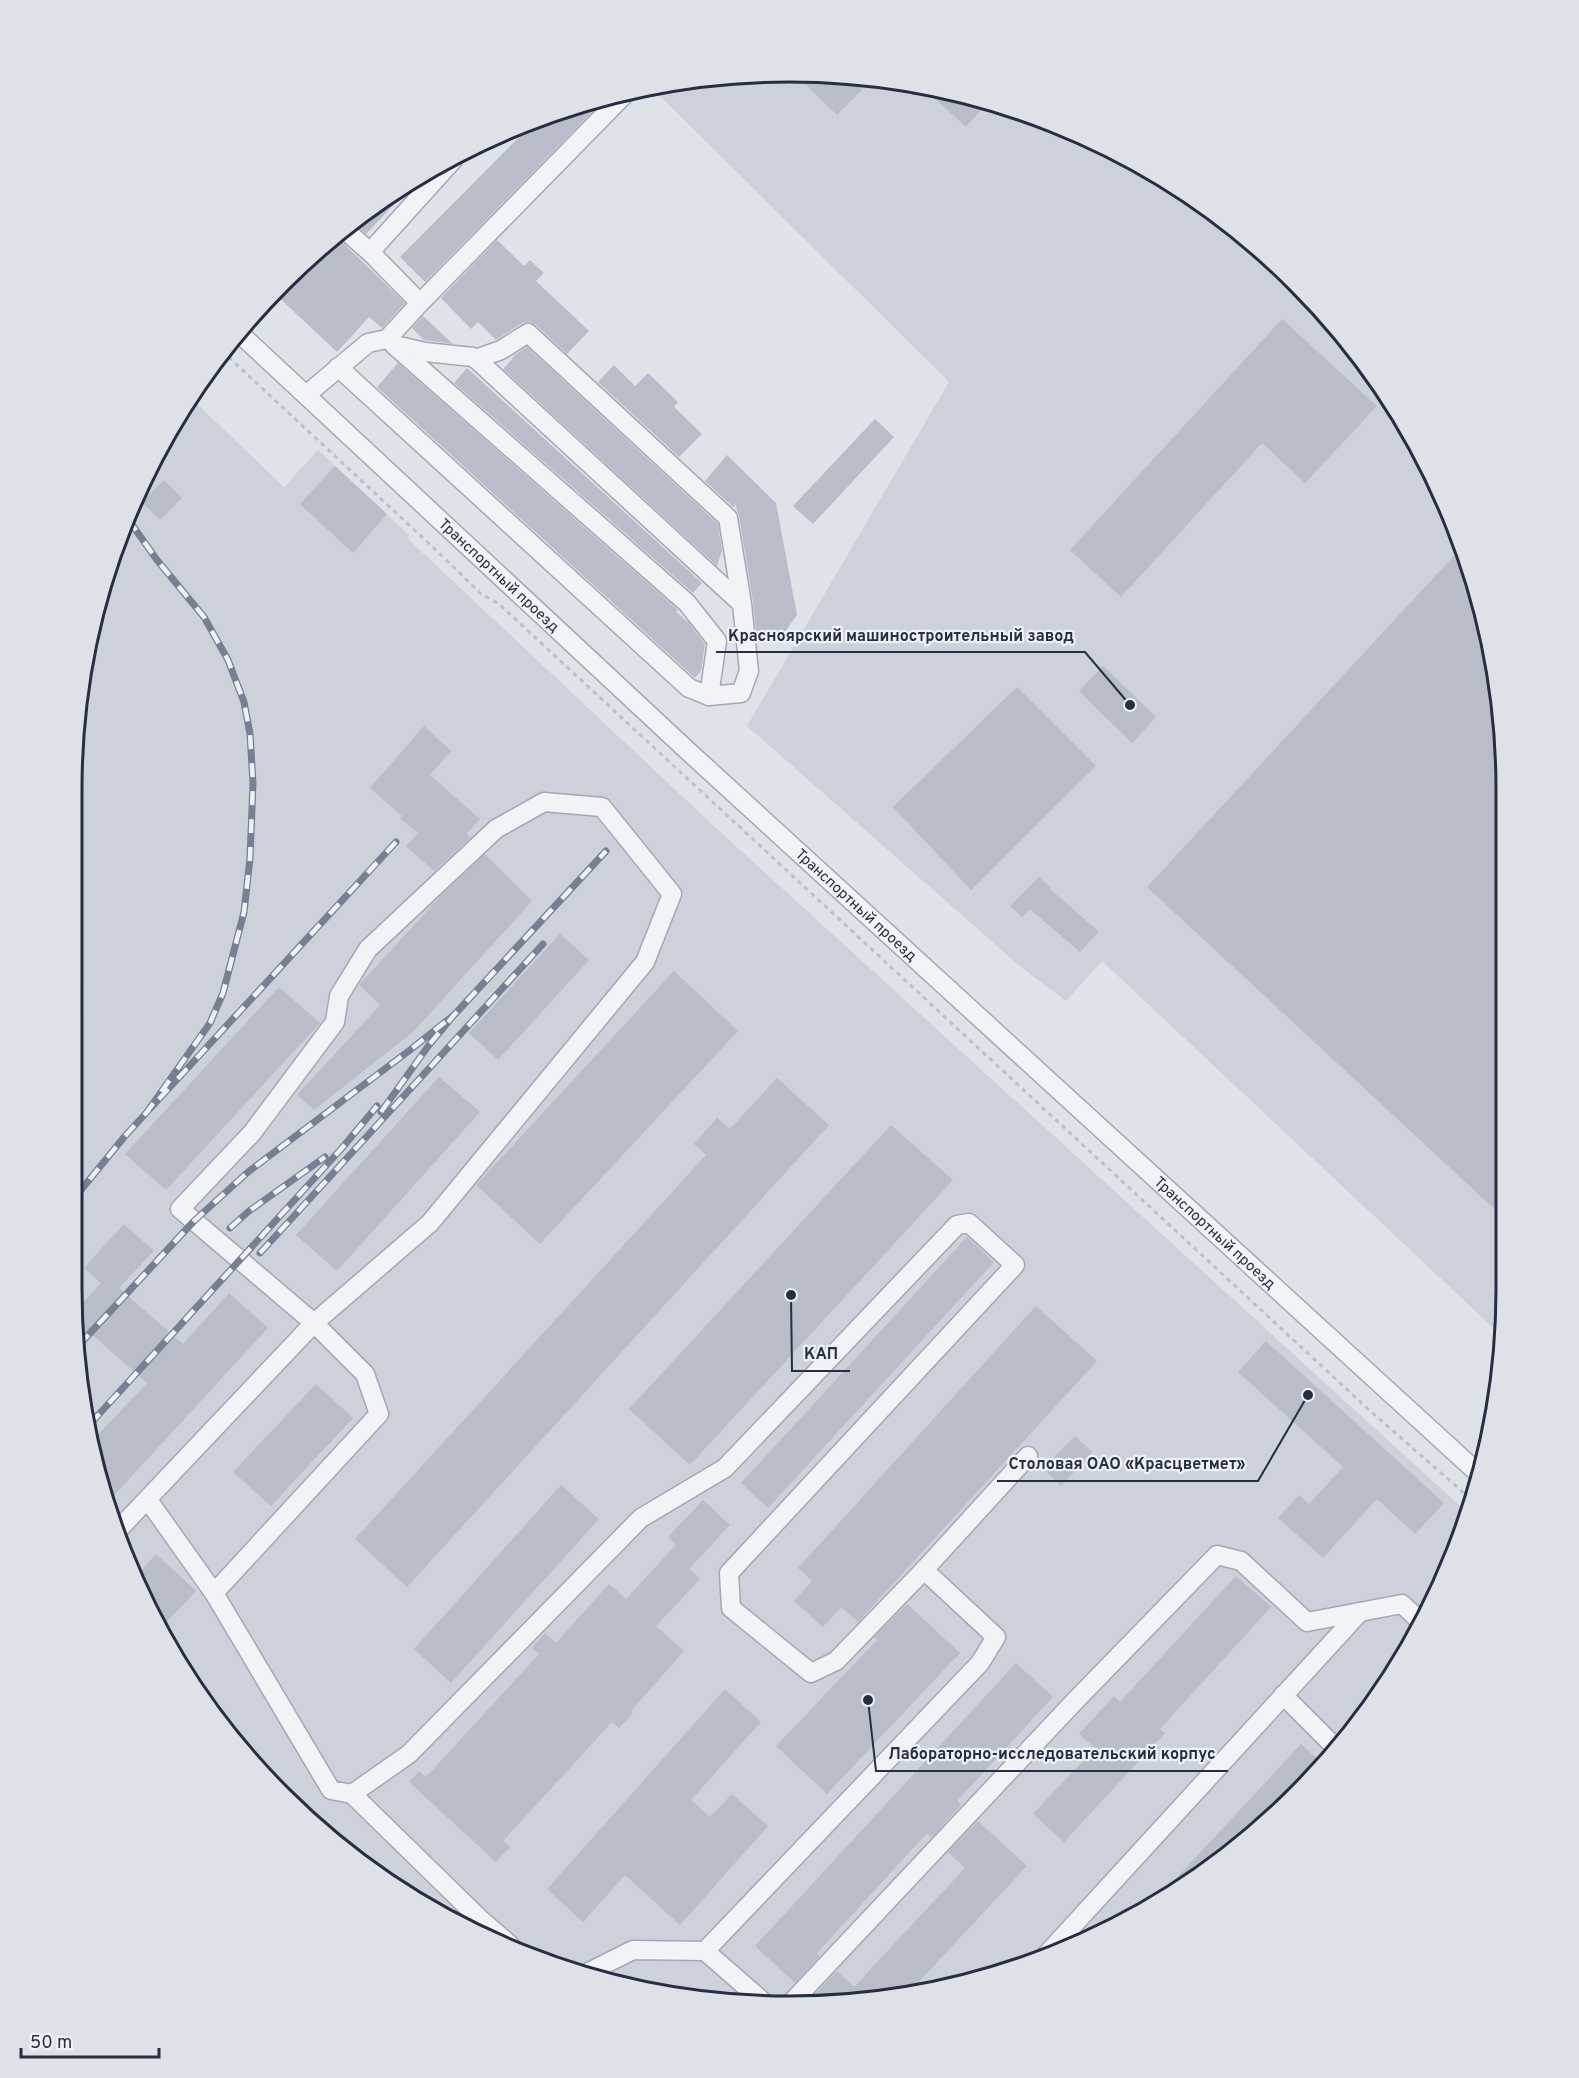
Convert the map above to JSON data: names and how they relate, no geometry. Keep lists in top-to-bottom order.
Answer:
{
  "streets": {
    "street": ["Транспортный проезд"]
  },
  "places": [
    "Красноярский машиностроительный завод",
    "КАП",
    "Столовая ОАО «Красцветмет»",
    "Лабораторно-исследовательский корпус"
  ],
  "scale_bar": "50 m"
}
